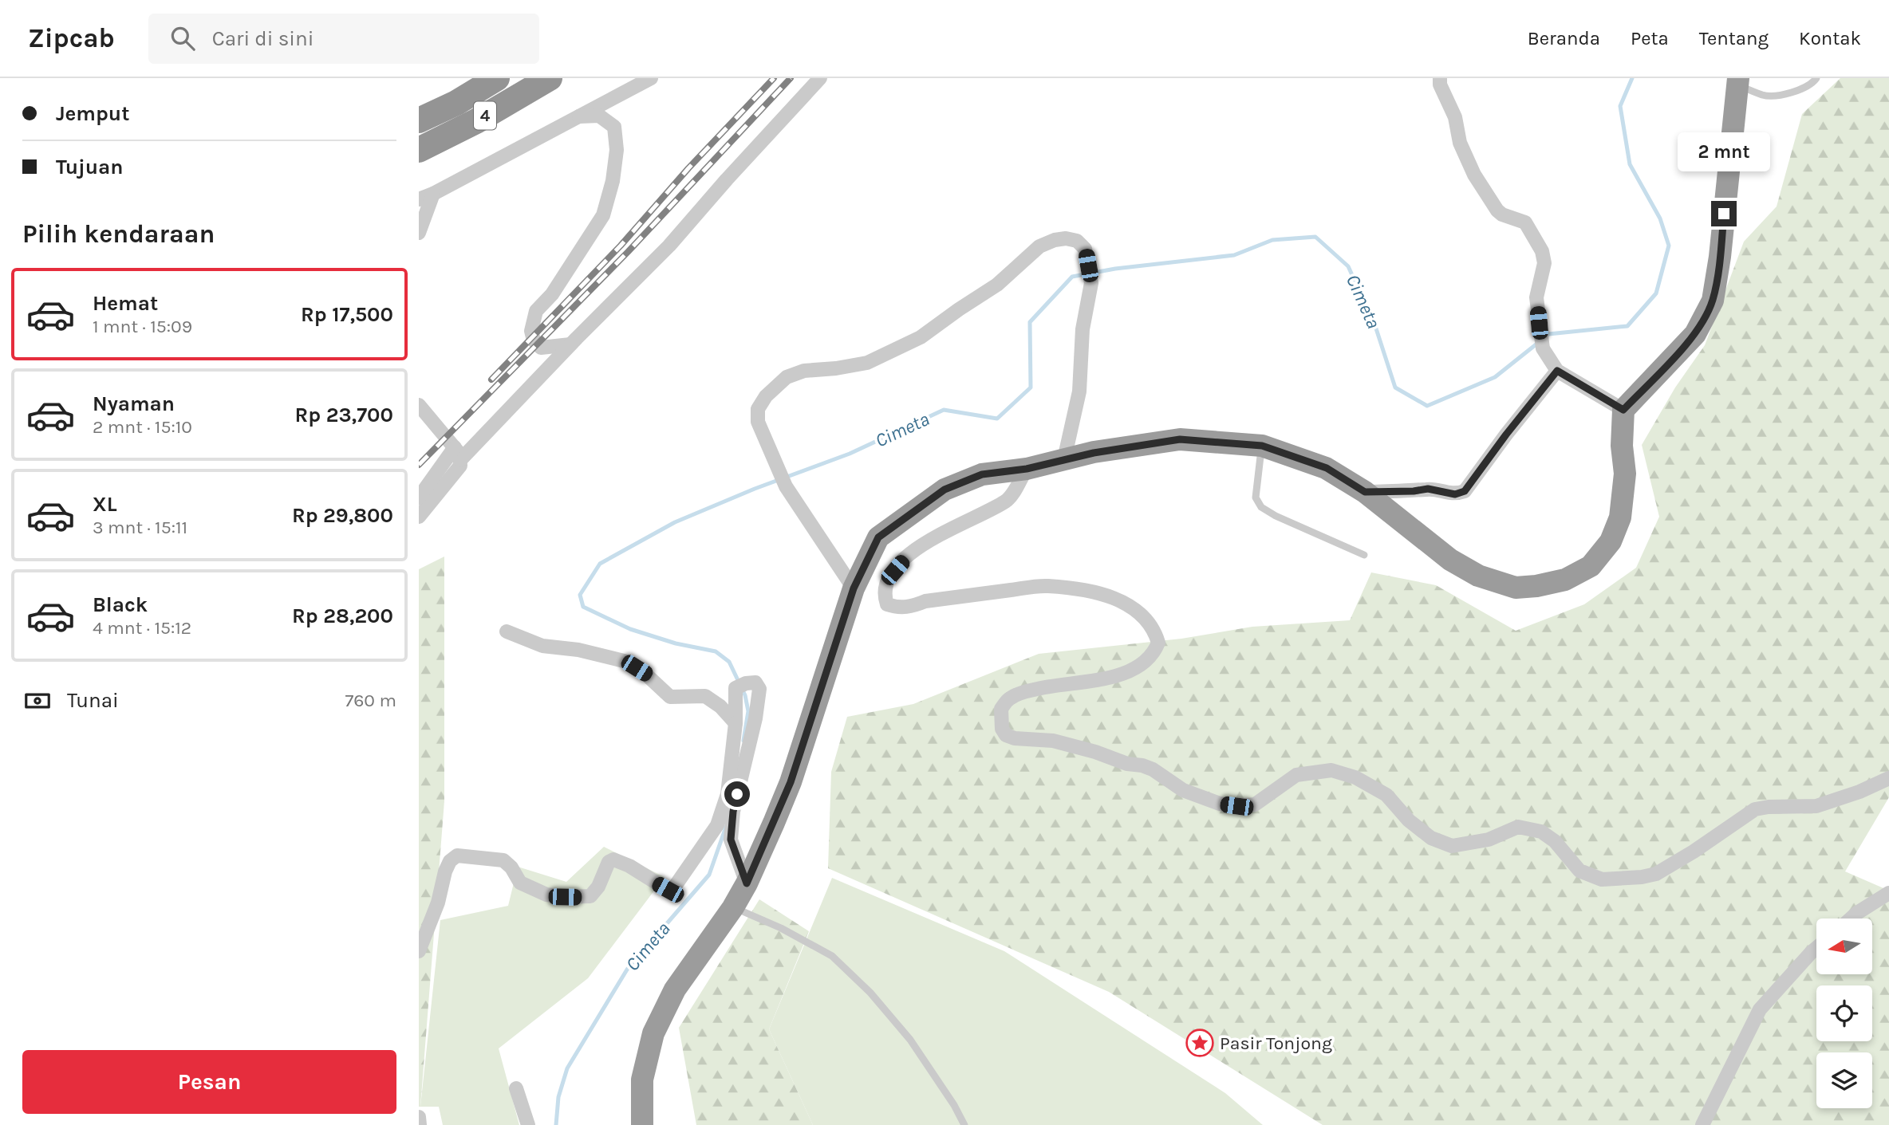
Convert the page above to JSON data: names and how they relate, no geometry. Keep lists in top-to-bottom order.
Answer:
{
  "streets": {
    "highway": ["4"]
  },
  "water": ["Cimeta"],
  "places": {
    "place": ["Pasir Tonjong"]
  },
  "north": "left",
  "page": {
    "header": "Zipcab",
    "search": "Cari di sini",
    "nav": [
      "Beranda",
      "Peta",
      "Tentang",
      "Kontak"
    ],
    "banner": ["Jemput", "Tujuan"],
    "bubble": "2 mnt",
    "heading": "Pilih kendaraan",
    "list": [
      {
        "name": "Hemat",
        "note": "1 mnt · 15:09",
        "value": "Rp 17,500"
      },
      {
        "name": "Nyaman",
        "note": "2 mnt · 15:10",
        "value": "Rp 23,700"
      },
      {
        "name": "XL",
        "note": "3 mnt · 15:11",
        "value": "Rp 29,800"
      },
      {
        "name": "Black",
        "note": "4 mnt · 15:12",
        "value": "Rp 28,200"
      }
    ],
    "pay": ["Tunai", "760 m"],
    "buttons": "Pesan"
  }
}
